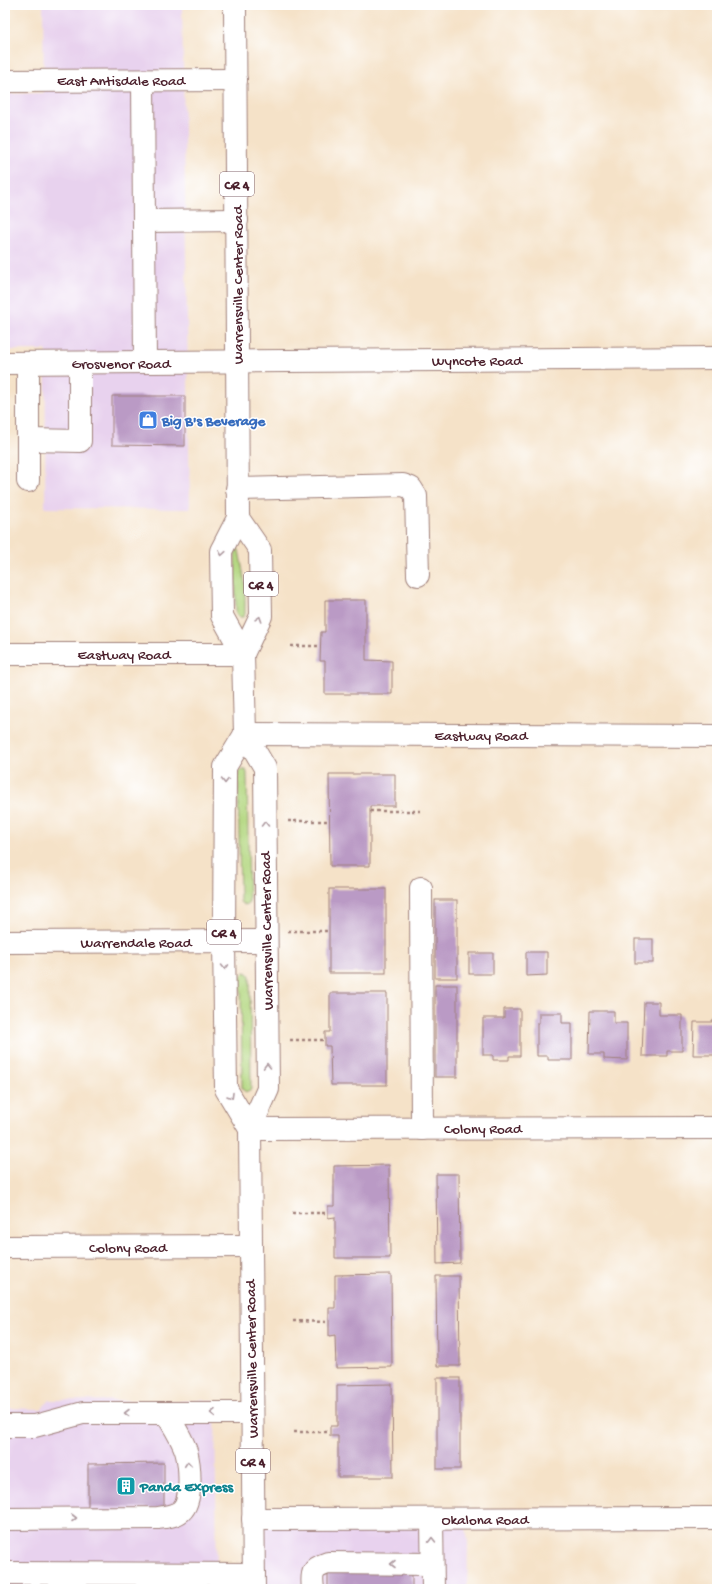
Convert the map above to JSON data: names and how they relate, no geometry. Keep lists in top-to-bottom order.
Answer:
{
  "streets": {
    "street": [
      "East Antisdale Road",
      "CR 4",
      "Warrensville Center Road",
      "Wyncote Road",
      "Grosvenor Road",
      "Eastway Road",
      "Warrendale Road",
      "Colony Road",
      "Okalona Road"
    ]
  },
  "crossings": [
    ["East Antisdale Road", "Warrensville Center Road"],
    ["CR 4", "Warrensville Center Road"],
    ["CR 4", "Eastway Road"],
    ["CR 4", "Warrendale Road"],
    ["CR 4", "Colony Road"],
    ["Warrensville Center Road", "Wyncote Road"],
    ["Warrensville Center Road", "Grosvenor Road"],
    ["Warrensville Center Road", "Eastway Road"],
    ["Warrensville Center Road", "Warrendale Road"],
    ["Warrensville Center Road", "Colony Road"],
    ["Warrensville Center Road", "Okalona Road"],
    ["Wyncote Road", "Grosvenor Road"]
  ],
  "places": {
    "shop": ["Big B's Beverage"],
    "building": ["Panda Express"]
  }
}
